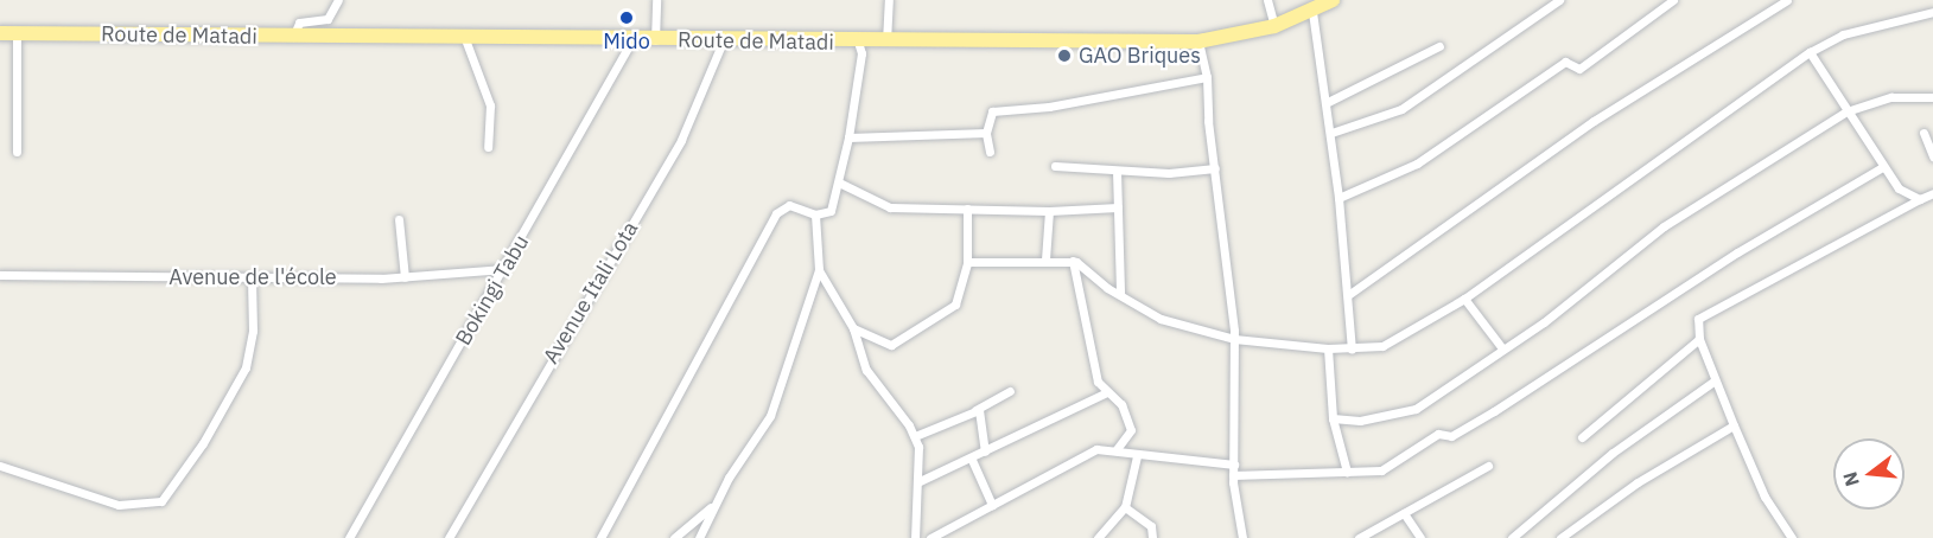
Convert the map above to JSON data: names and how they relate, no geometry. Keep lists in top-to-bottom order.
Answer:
{
  "streets": {
    "highway": ["Route de Matadi"],
    "street": ["Avenue de l'école", "Bokingi Tabu", "Avenue Itali Lota"]
  },
  "crossings": [
    ["Route de Matadi", "Bokingi Tabu"],
    ["Route de Matadi", "Avenue Itali Lota"],
    ["Avenue de l'école", "Bokingi Tabu"]
  ],
  "places": ["Mido", "GAO Briques"],
  "north": "left"
}
